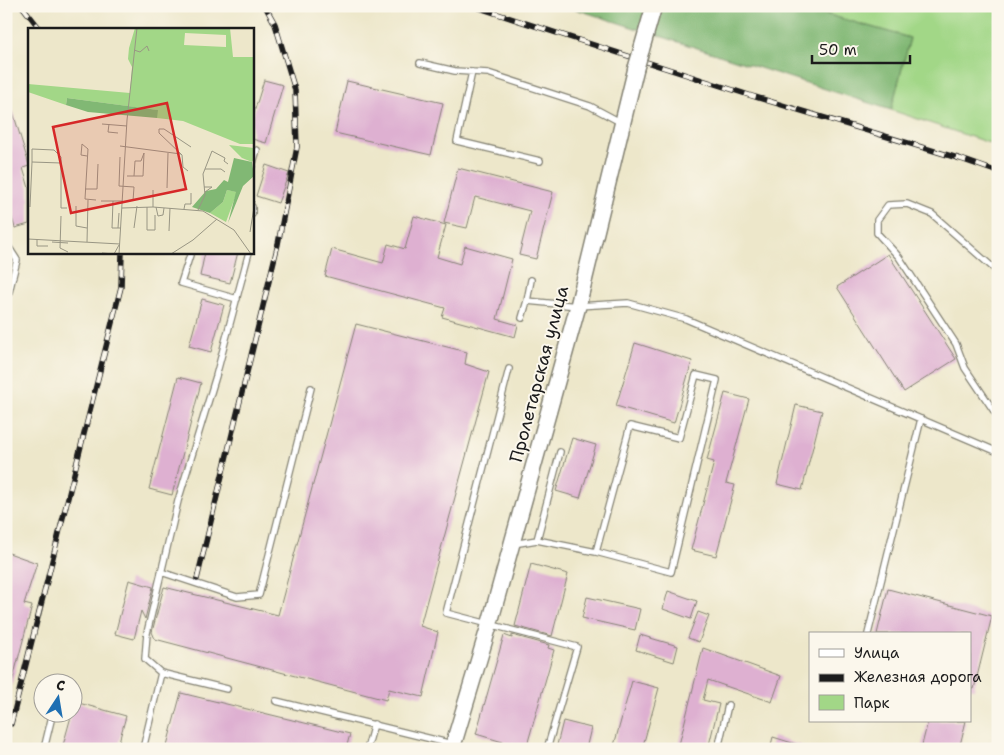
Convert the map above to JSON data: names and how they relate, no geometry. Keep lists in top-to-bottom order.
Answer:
{
  "streets": {
    "street": ["Пролетарская улица"]
  },
  "legend": ["Улица", "Железная дорога", "Парк"],
  "scale_bar": "50 m",
  "north": "top"
}
